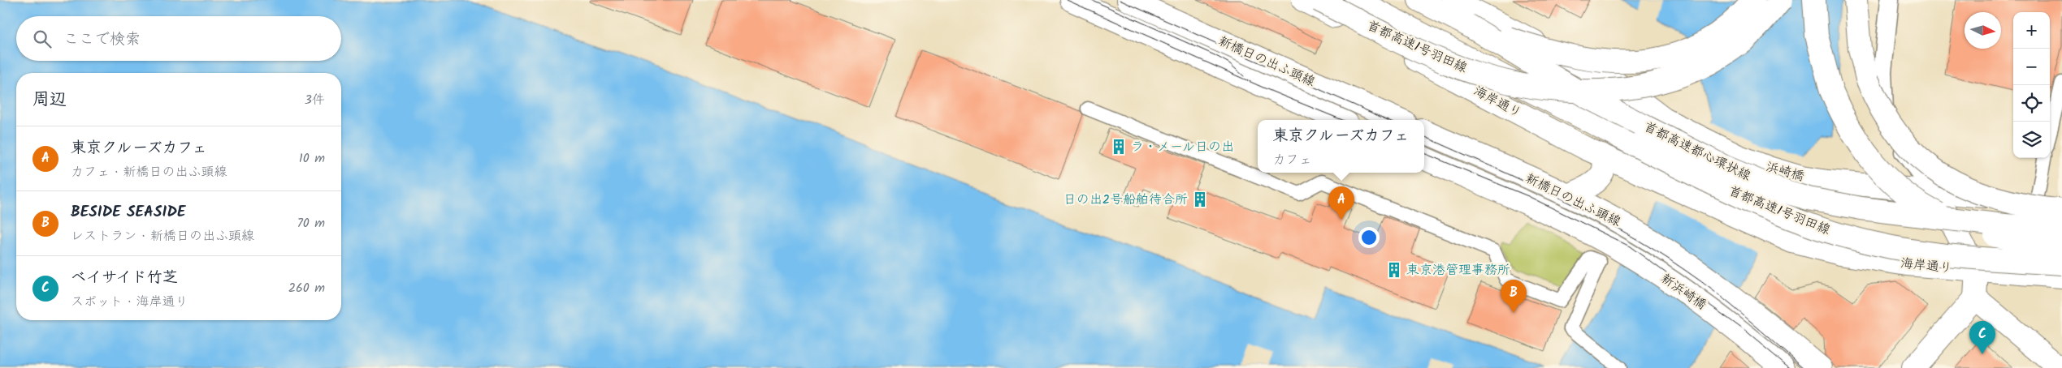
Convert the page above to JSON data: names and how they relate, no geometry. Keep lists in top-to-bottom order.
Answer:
{
  "streets": {
    "main road": [
      "首都高速1号羽田線",
      "新橋日の出ふ頭線",
      "海岸通り",
      "首都高速都心環状線",
      "浜崎橋",
      "新浜崎橋"
    ]
  },
  "crossings": [
    ["新橋日の出ふ頭線", "新浜崎橋"]
  ],
  "places": {
    "building": ["ラ・メール日の出", "日の出2号船舶待合所", "東京港管理事務所"]
  },
  "north": "right",
  "page": {
    "map_buttons": ["+", "−"],
    "search": "ここで検索",
    "heading": ["周辺", "3件"],
    "popup": ["東京クルーズカフェ", "カフェ"],
    "list": [
      {
        "mark": "A",
        "name": "東京クルーズカフェ",
        "note": "カフェ · 新橋日の出ふ頭線",
        "value": "10 m"
      },
      {
        "mark": "B",
        "name": "BESIDE SEASIDE",
        "note": "レストラン · 新橋日の出ふ頭線",
        "value": "70 m"
      },
      {
        "mark": "C",
        "name": "ベイサイド竹芝",
        "note": "スポット · 海岸通り",
        "value": "260 m"
      }
    ],
    "pins": ["A", "B", "C"]
  }
}
